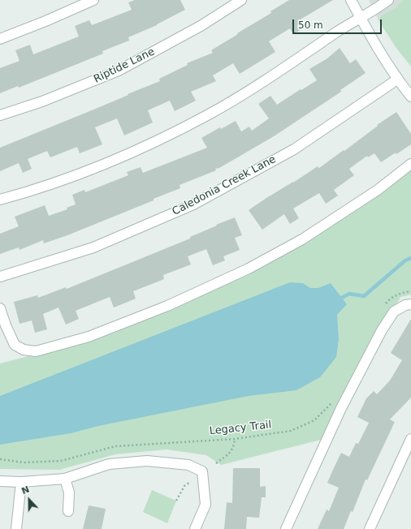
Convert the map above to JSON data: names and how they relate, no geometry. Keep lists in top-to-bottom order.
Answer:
{
  "streets": {
    "street": ["Riptide Lane", "Caledonia Creek Lane"],
    "path": ["Legacy Trail"]
  },
  "scale_bar": "50 m",
  "north": "top"
}
